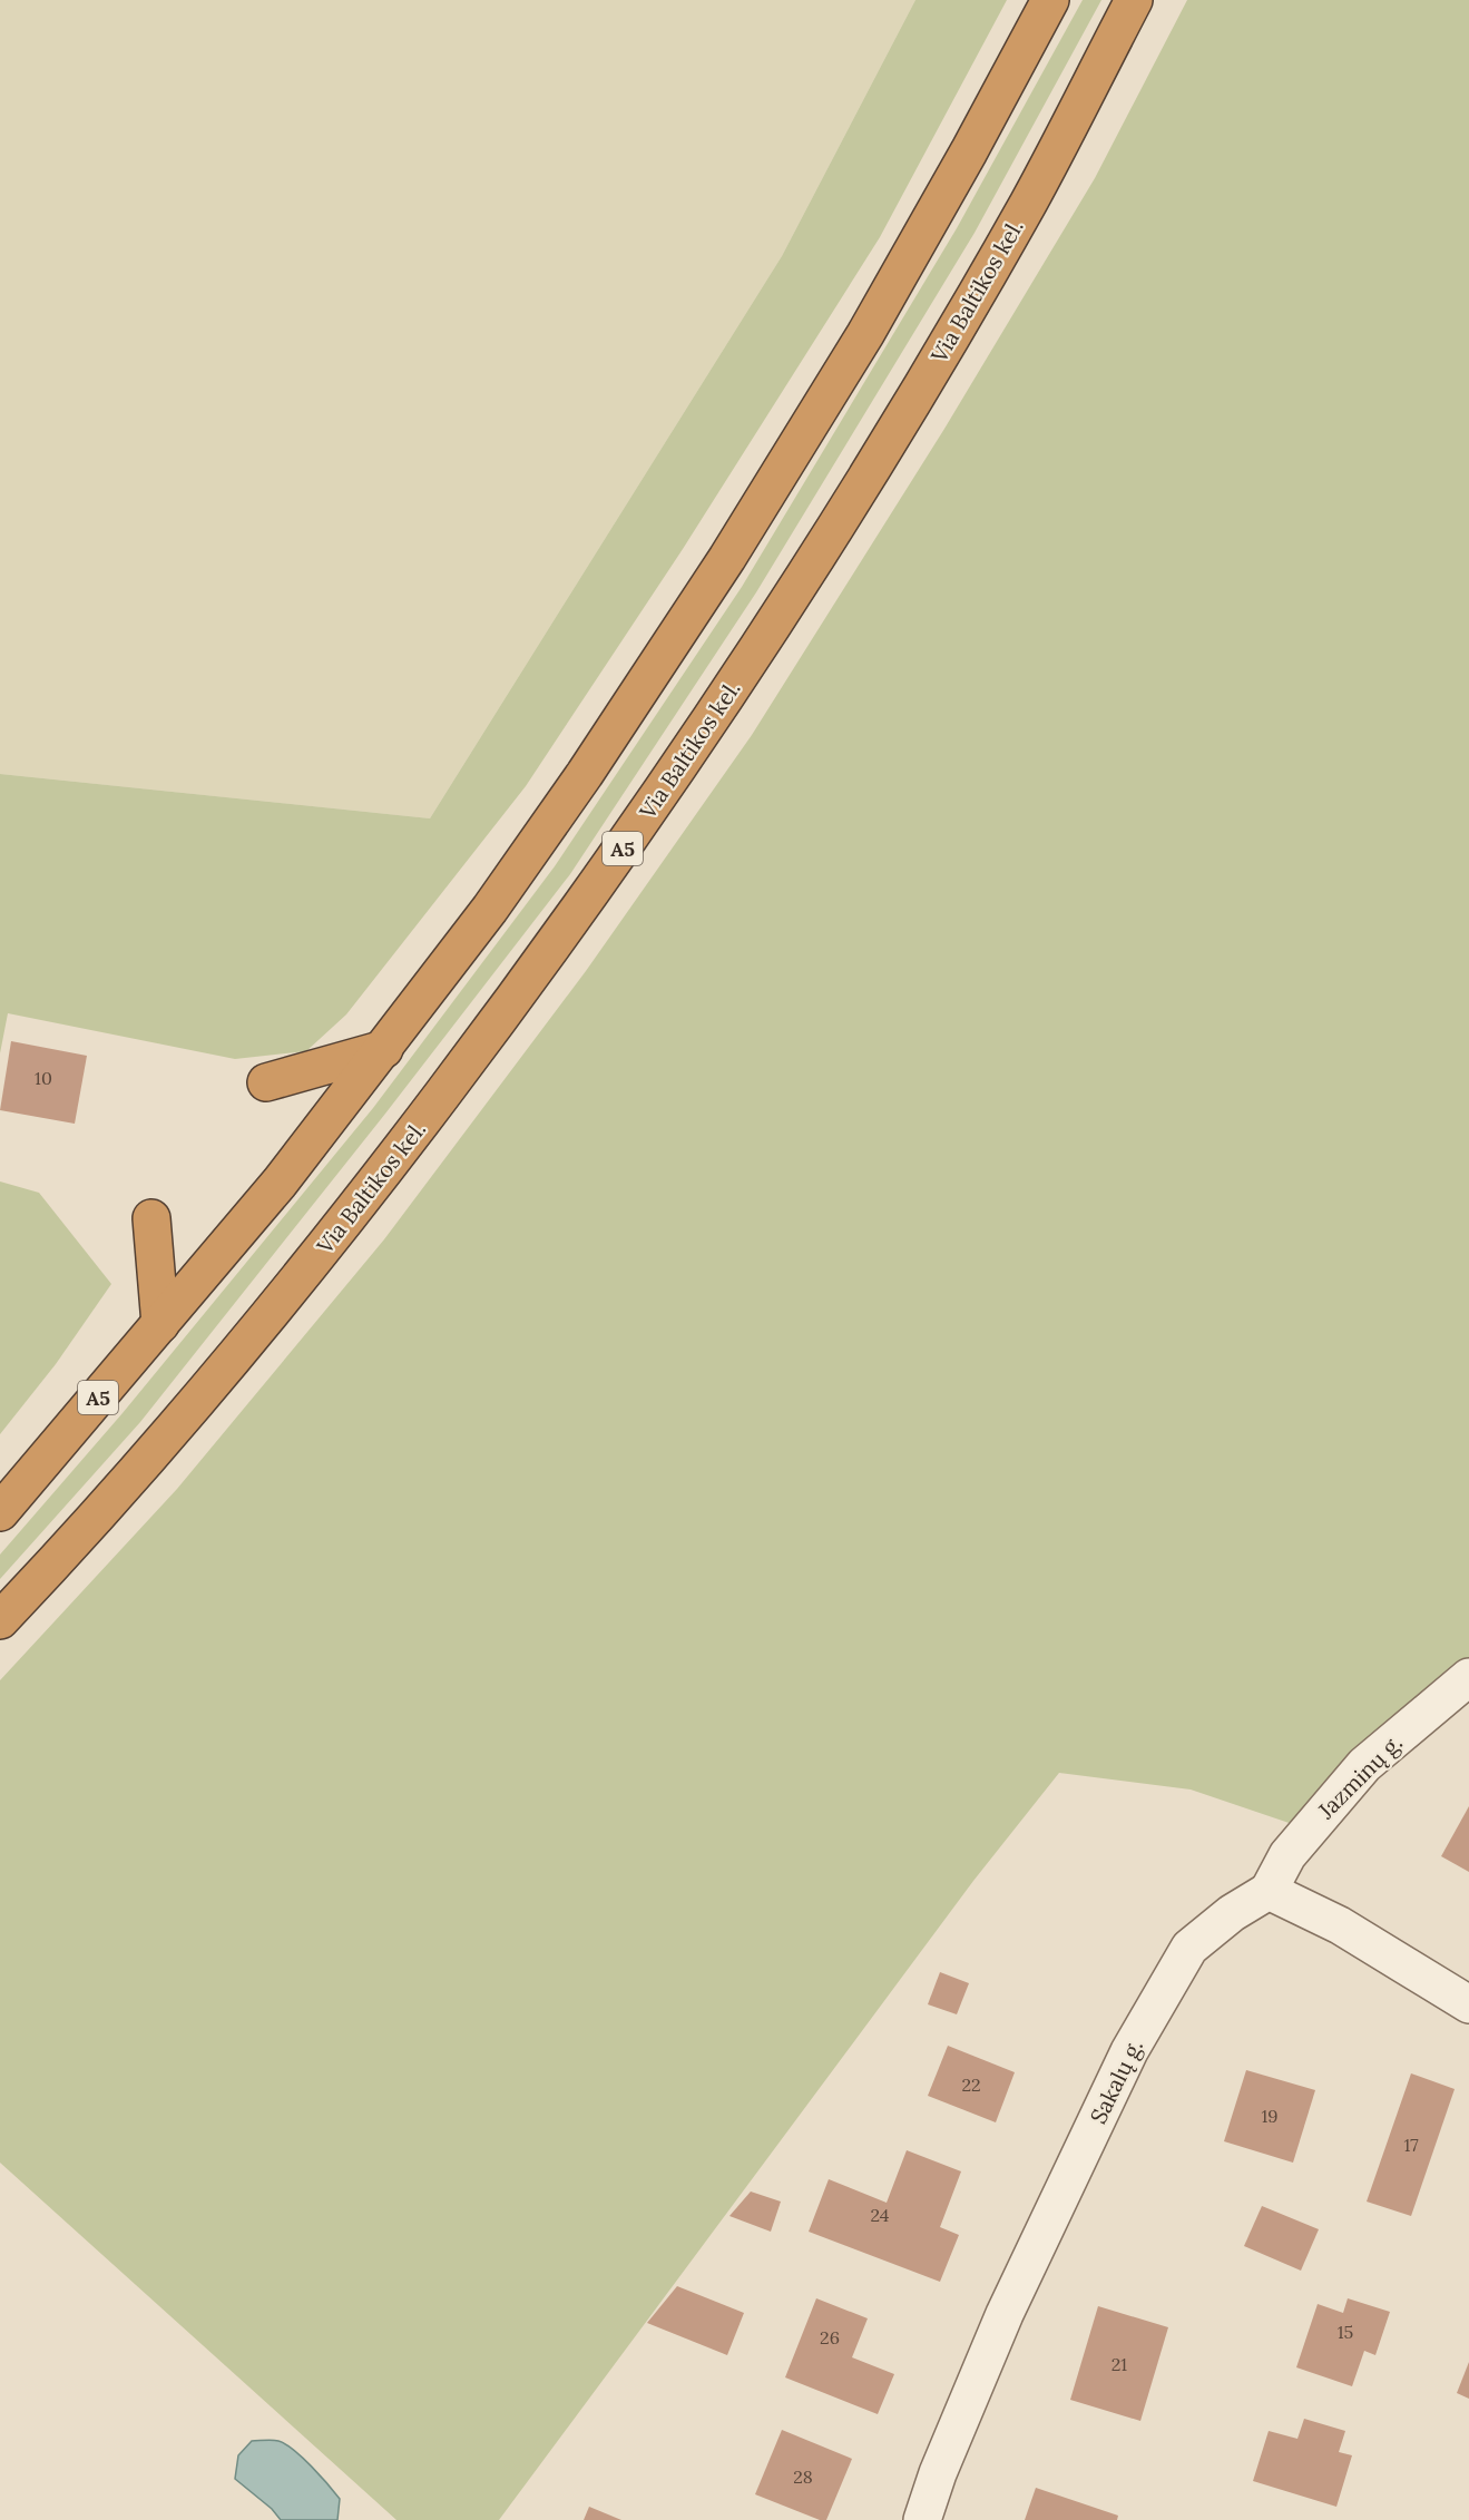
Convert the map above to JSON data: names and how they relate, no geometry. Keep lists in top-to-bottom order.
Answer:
{
  "streets": {
    "highway": ["Via Baltikos kel.", "A5"],
    "street": ["Jazminų g.", "Sakalų g."]
  },
  "crossings": [
    ["Jazminų g.", "Sakalų g."]
  ],
  "house_numbers": [
    "10",
    "22",
    "19",
    "17",
    "24",
    "15",
    "26",
    "21",
    "28"
  ]
}
